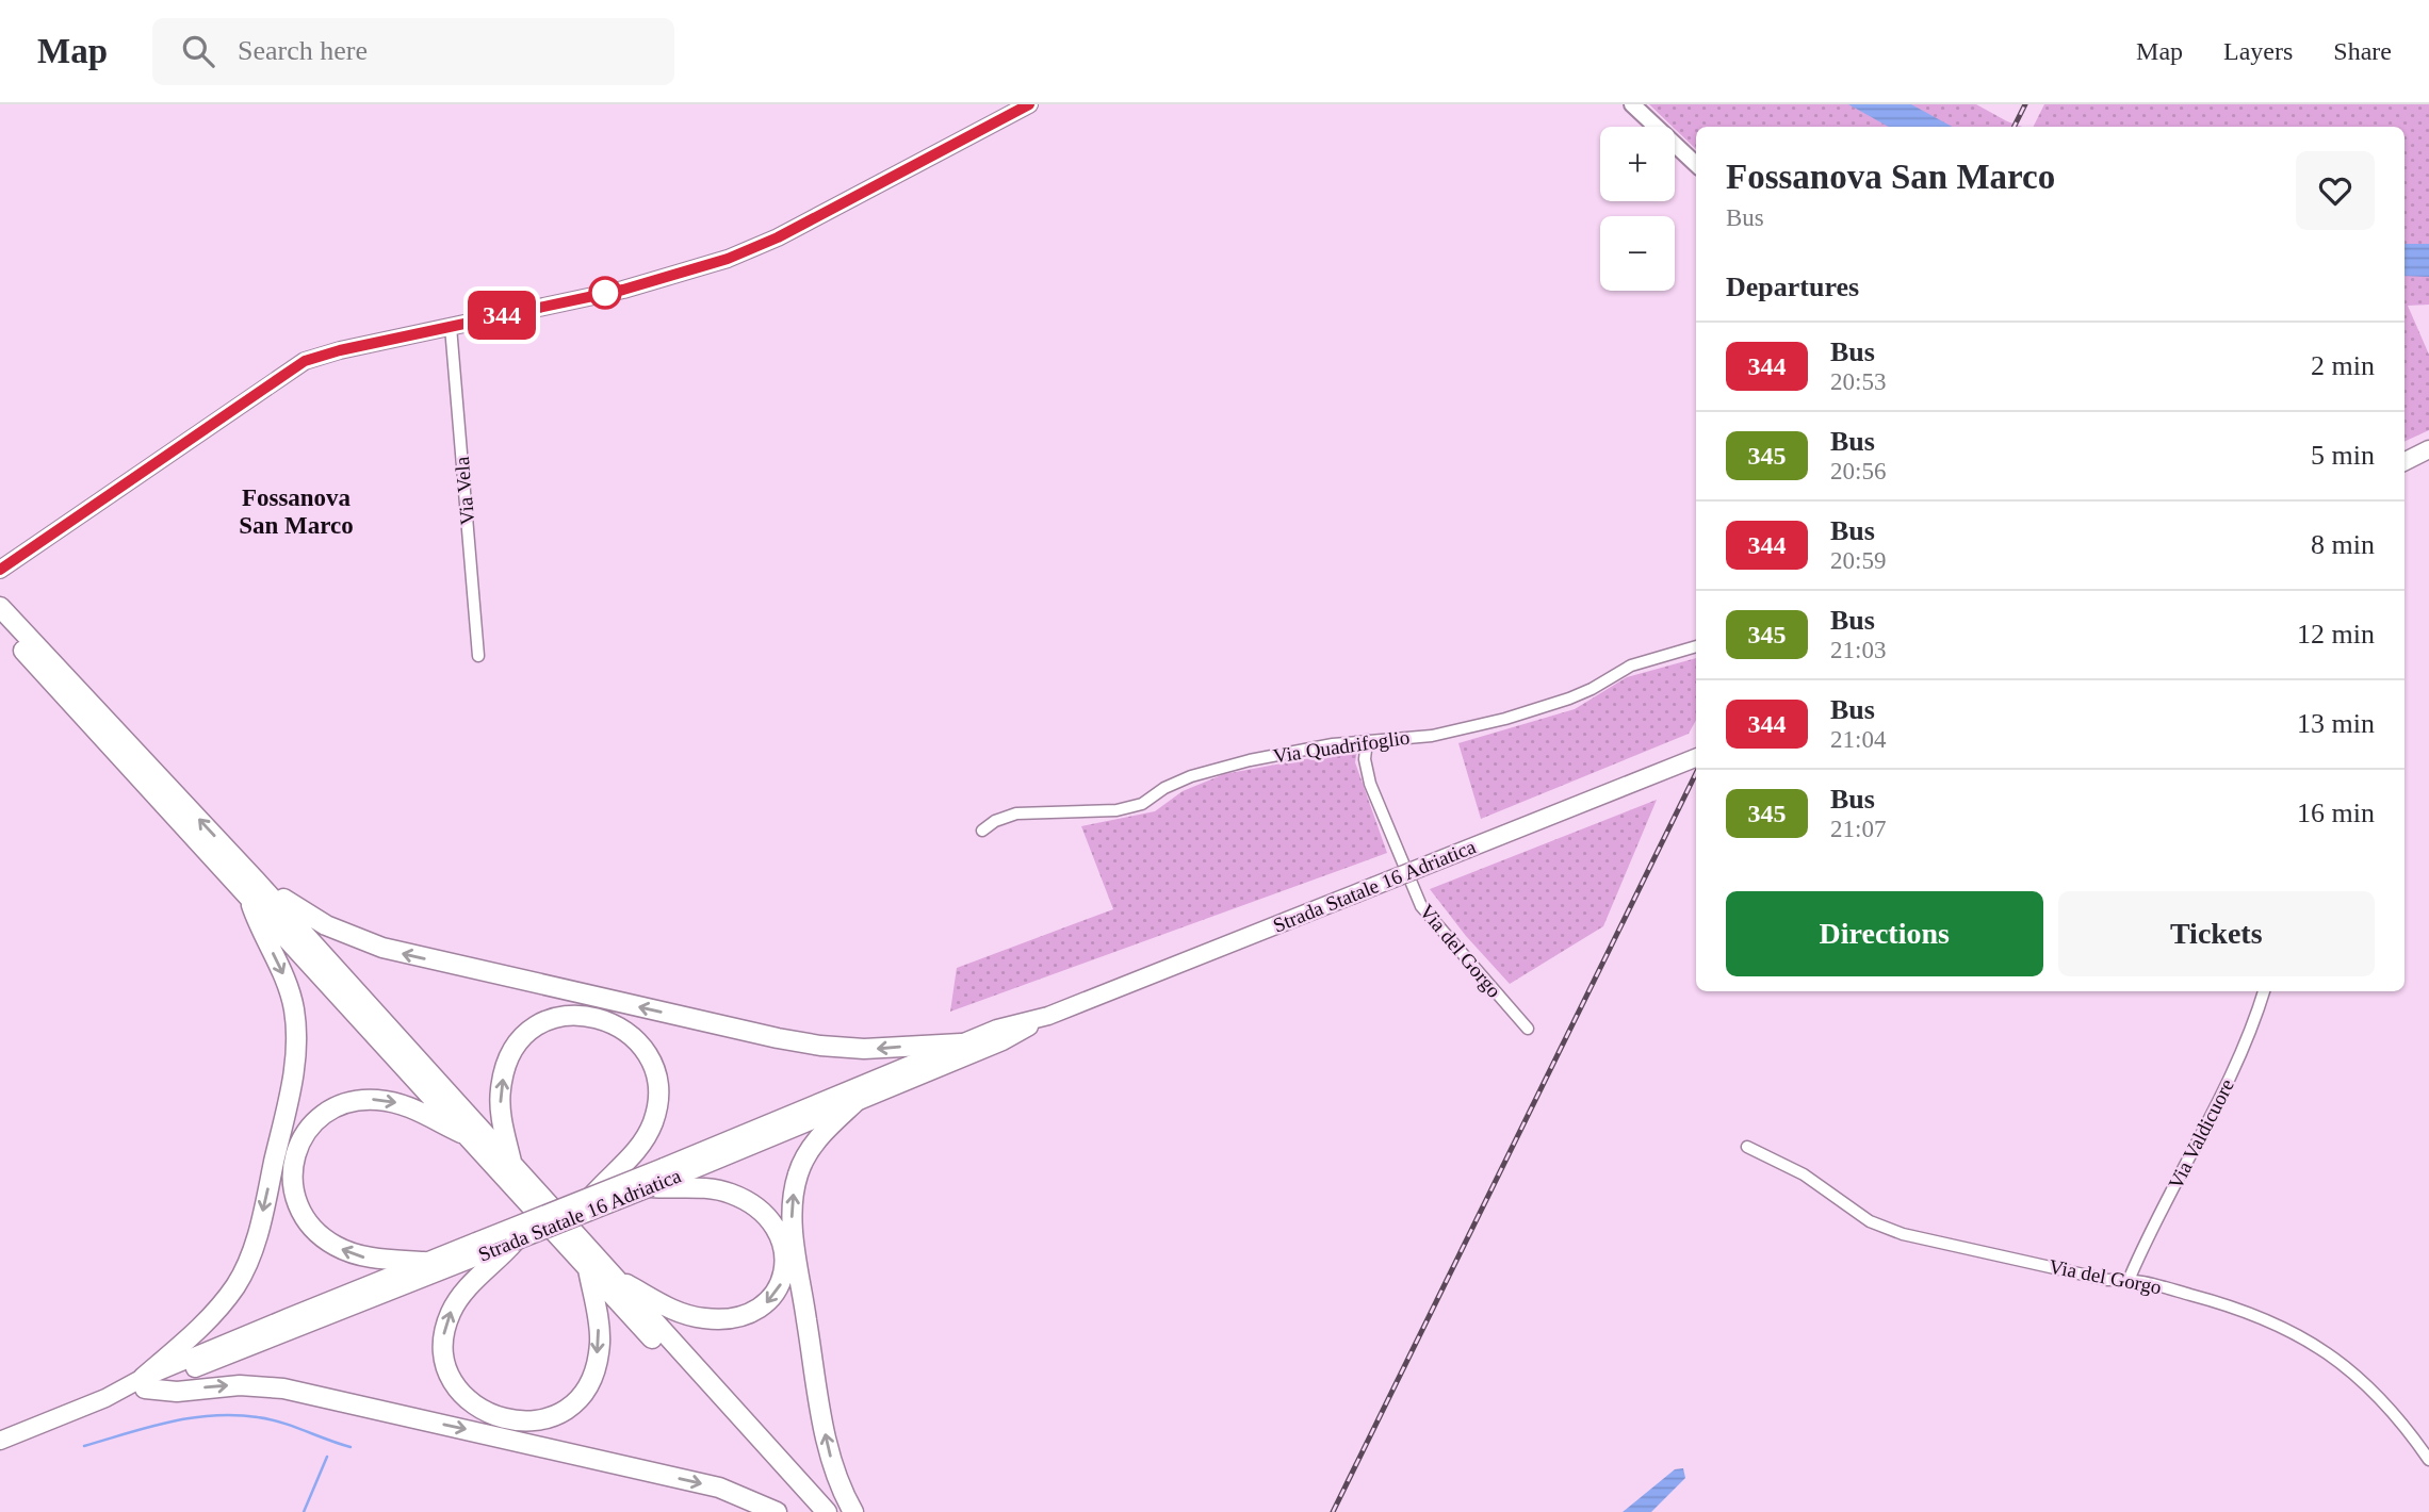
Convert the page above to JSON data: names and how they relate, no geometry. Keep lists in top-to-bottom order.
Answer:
{
  "streets": {
    "main road": ["Strada Statale 16 Adriatica"],
    "street": [
      "Via Vela",
      "Via Quadrifoglio",
      "Via del Gorgo",
      "Via Valdicuore"
    ]
  },
  "crossings": [
    ["Via Quadrifoglio", "Via del Gorgo"],
    ["Via del Gorgo", "Via Valdicuore"]
  ],
  "districts": ["Fossanova San Marco"],
  "lines": ["bus line 344"],
  "page": {
    "header": "Map",
    "search": "Search here",
    "nav": ["Map", "Layers", "Share"],
    "on_map": "344",
    "map_buttons": ["+", "−"],
    "heading": [
      ["Fossanova San Marco", "Bus"],
      "Departures"
    ],
    "list": [
      {
        "mark": "344",
        "name": "Bus",
        "note": "20:53",
        "value": "2 min"
      },
      {
        "mark": "345",
        "name": "Bus",
        "note": "20:56",
        "value": "5 min"
      },
      {
        "mark": "344",
        "name": "Bus",
        "note": "20:59",
        "value": "8 min"
      },
      {
        "mark": "345",
        "name": "Bus",
        "note": "21:03",
        "value": "12 min"
      },
      {
        "mark": "344",
        "name": "Bus",
        "note": "21:04",
        "value": "13 min"
      },
      {
        "mark": "345",
        "name": "Bus",
        "note": "21:07",
        "value": "16 min"
      }
    ],
    "buttons": ["Directions", "Tickets"]
  }
}
